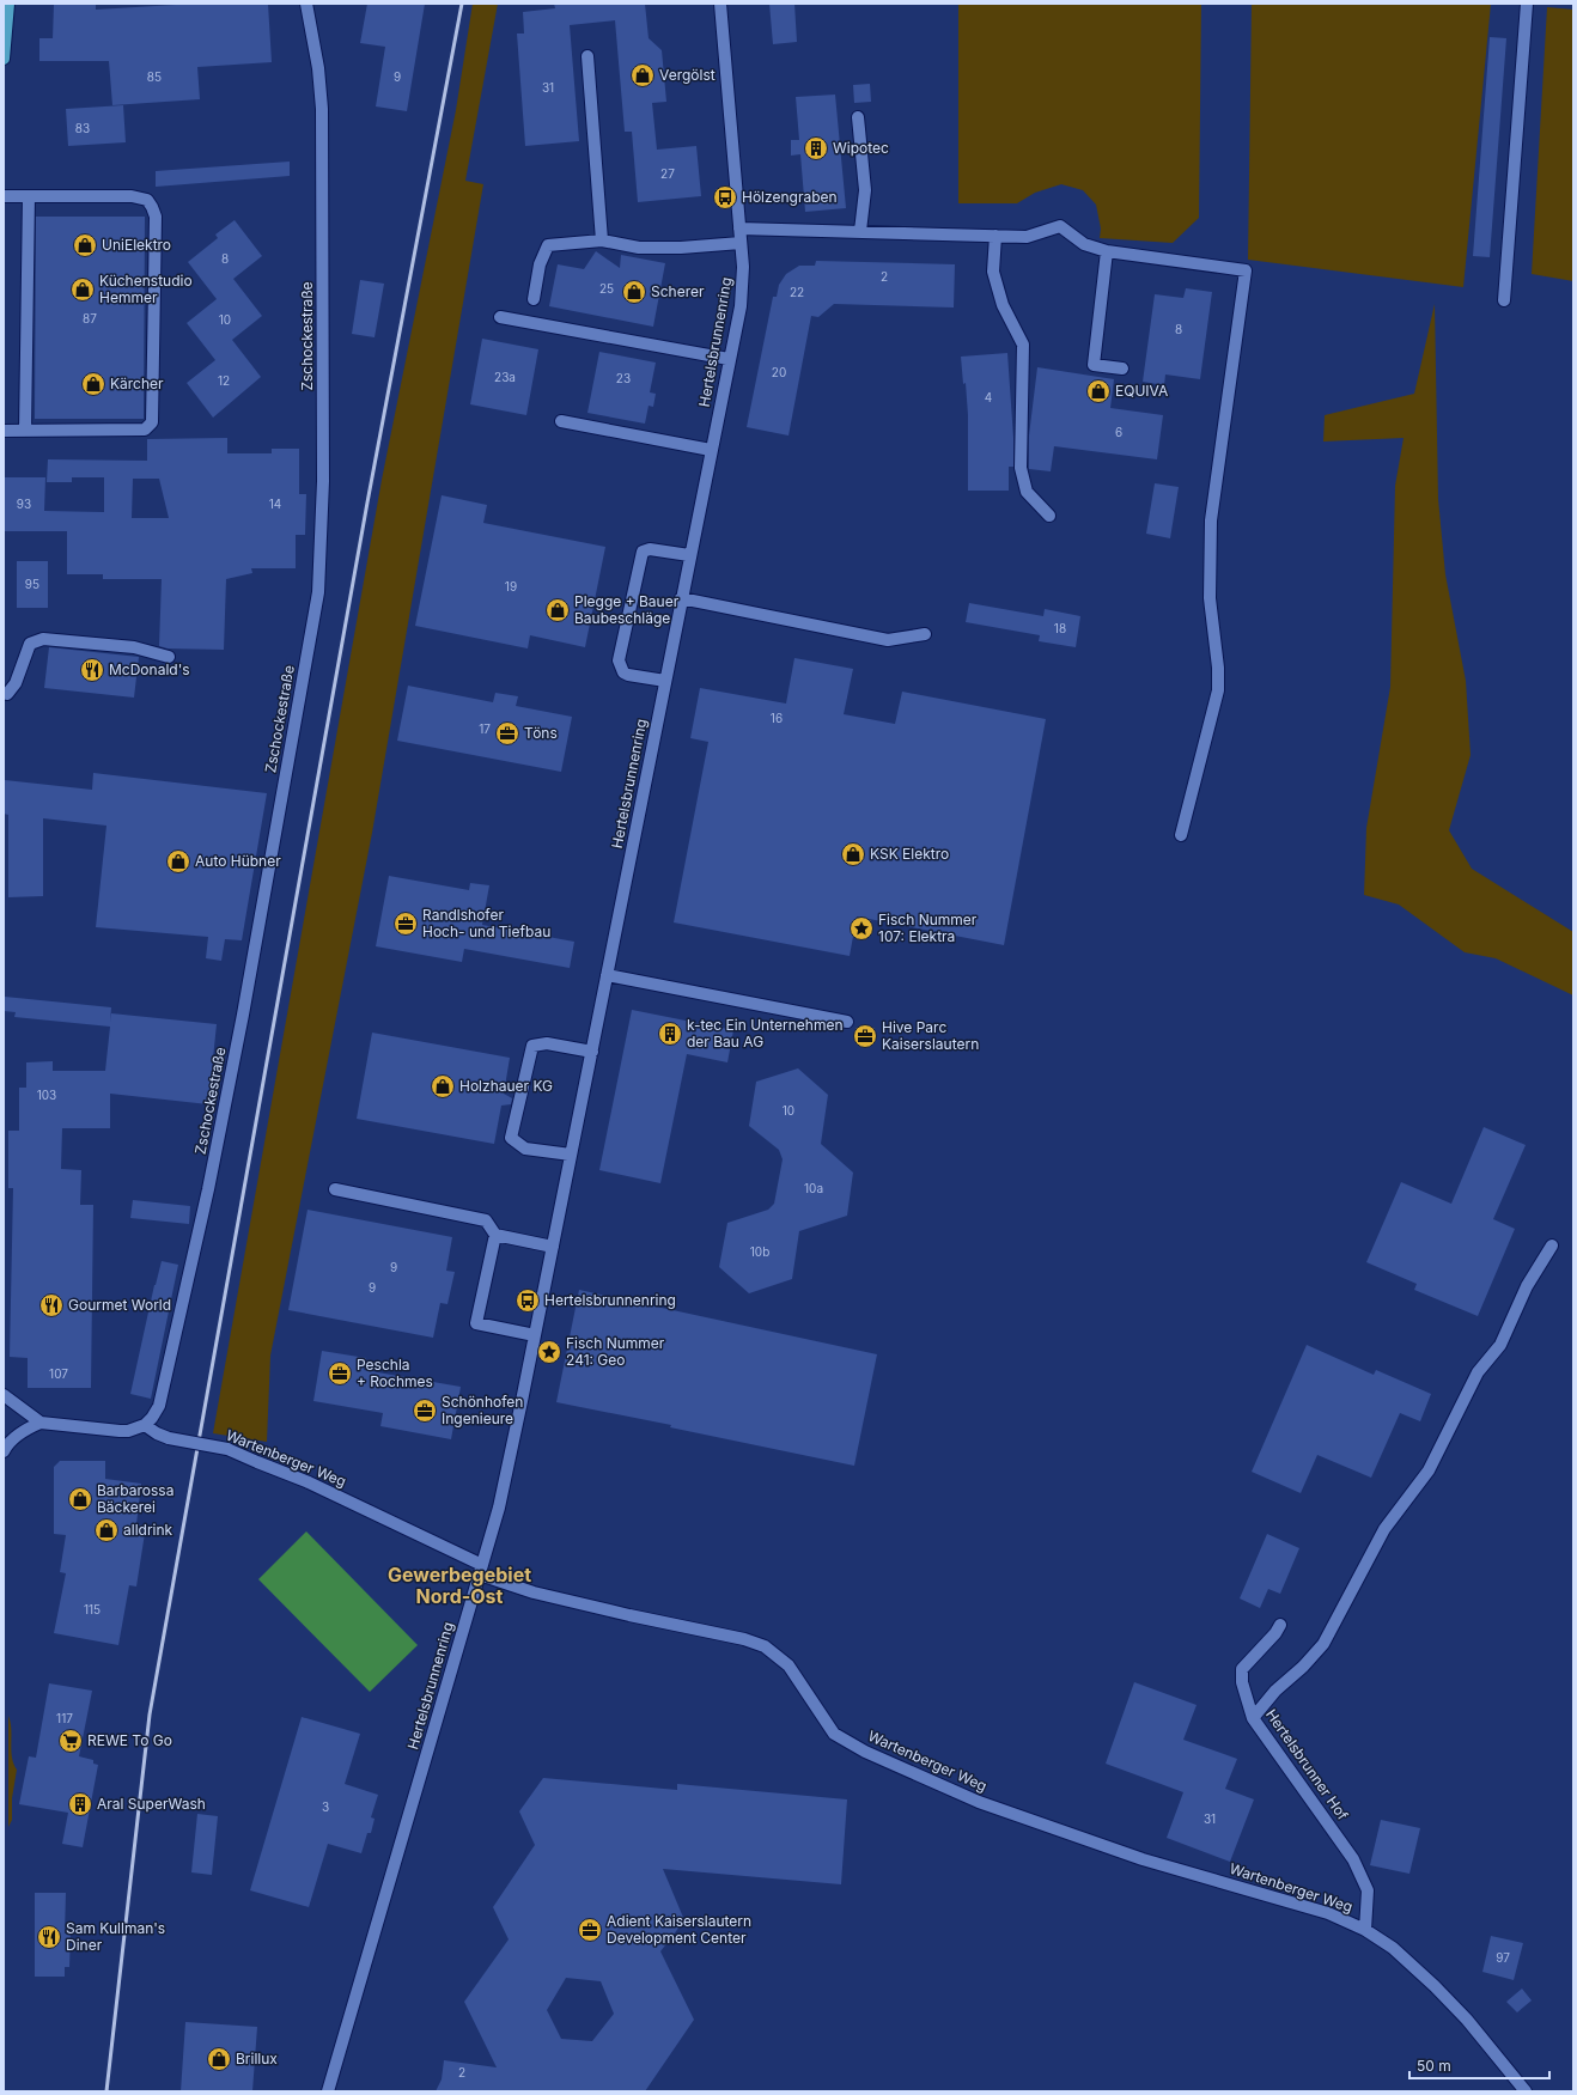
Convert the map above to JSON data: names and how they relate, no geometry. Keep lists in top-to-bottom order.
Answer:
{
  "streets": {
    "street": [
      "Zschockestraße",
      "Hertelsbrunnenring",
      "Wartenberger Weg",
      "Hertelsbrunner Hof"
    ]
  },
  "crossings": [
    ["Zschockestraße", "Wartenberger Weg"],
    ["Hertelsbrunnenring", "Wartenberger Weg"],
    ["Wartenberger Weg", "Hertelsbrunner Hof"]
  ],
  "districts": ["Gewerbegebiet Nord-Ost"],
  "places": {
    "shop": [
      "Vergölst",
      "UniElektro",
      "Küchenstudio Hemmer",
      "Scherer",
      "Kärcher",
      "EQUIVA",
      "Plegge + Bauer Baubeschläge",
      "KSK Elektro",
      "Auto Hübner",
      "Holzhauer KG",
      "Barbarossa Bäckerei",
      "alldrink",
      "Brillux"
    ],
    "building": ["Wipotec", "k-tec Ein Unternehmen der Bau AG", "Aral SuperWash"],
    "bus stop": ["Hölzengraben", "Hertelsbrunnenring"],
    "restaurant": ["McDonald's", "Gourmet World", "Sam Kullman's Diner"],
    "office": [
      "Töns",
      "Randlshofer Hoch- und Tiefbau",
      "Hive Parc Kaiserslautern",
      "Peschla + Rochmes",
      "Schönhofen Ingenieure",
      "Adient Kaiserslautern Development Center"
    ],
    "place": ["Fisch Nummer 107: Elektra", "Fisch Nummer 241: Geo"],
    "supermarket": ["REWE To Go"]
  },
  "house_numbers": [
    "85",
    "9",
    "31",
    "83",
    "27",
    "8",
    "2",
    "25",
    "22",
    "87",
    "10",
    "8",
    "20",
    "23a",
    "23",
    "12",
    "4",
    "6",
    "93",
    "14",
    "95",
    "19",
    "18",
    "16",
    "17",
    "103",
    "10",
    "10a",
    "10b",
    "9",
    "9",
    "107",
    "115",
    "117",
    "3",
    "31",
    "97",
    "2"
  ],
  "scale_bar": "50 m"
}
